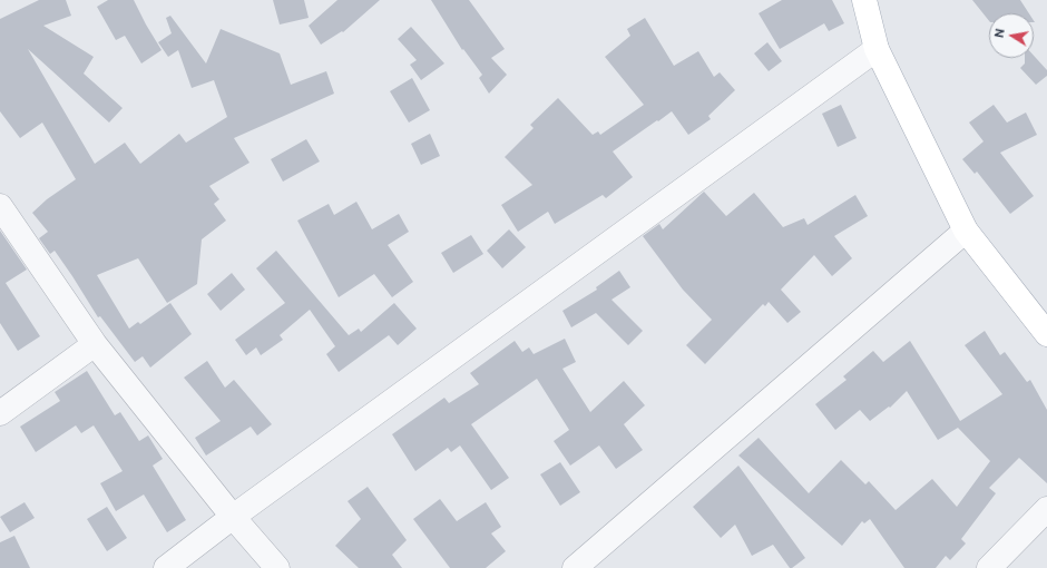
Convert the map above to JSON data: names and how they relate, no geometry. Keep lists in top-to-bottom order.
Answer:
{
  "north": "left"
}
